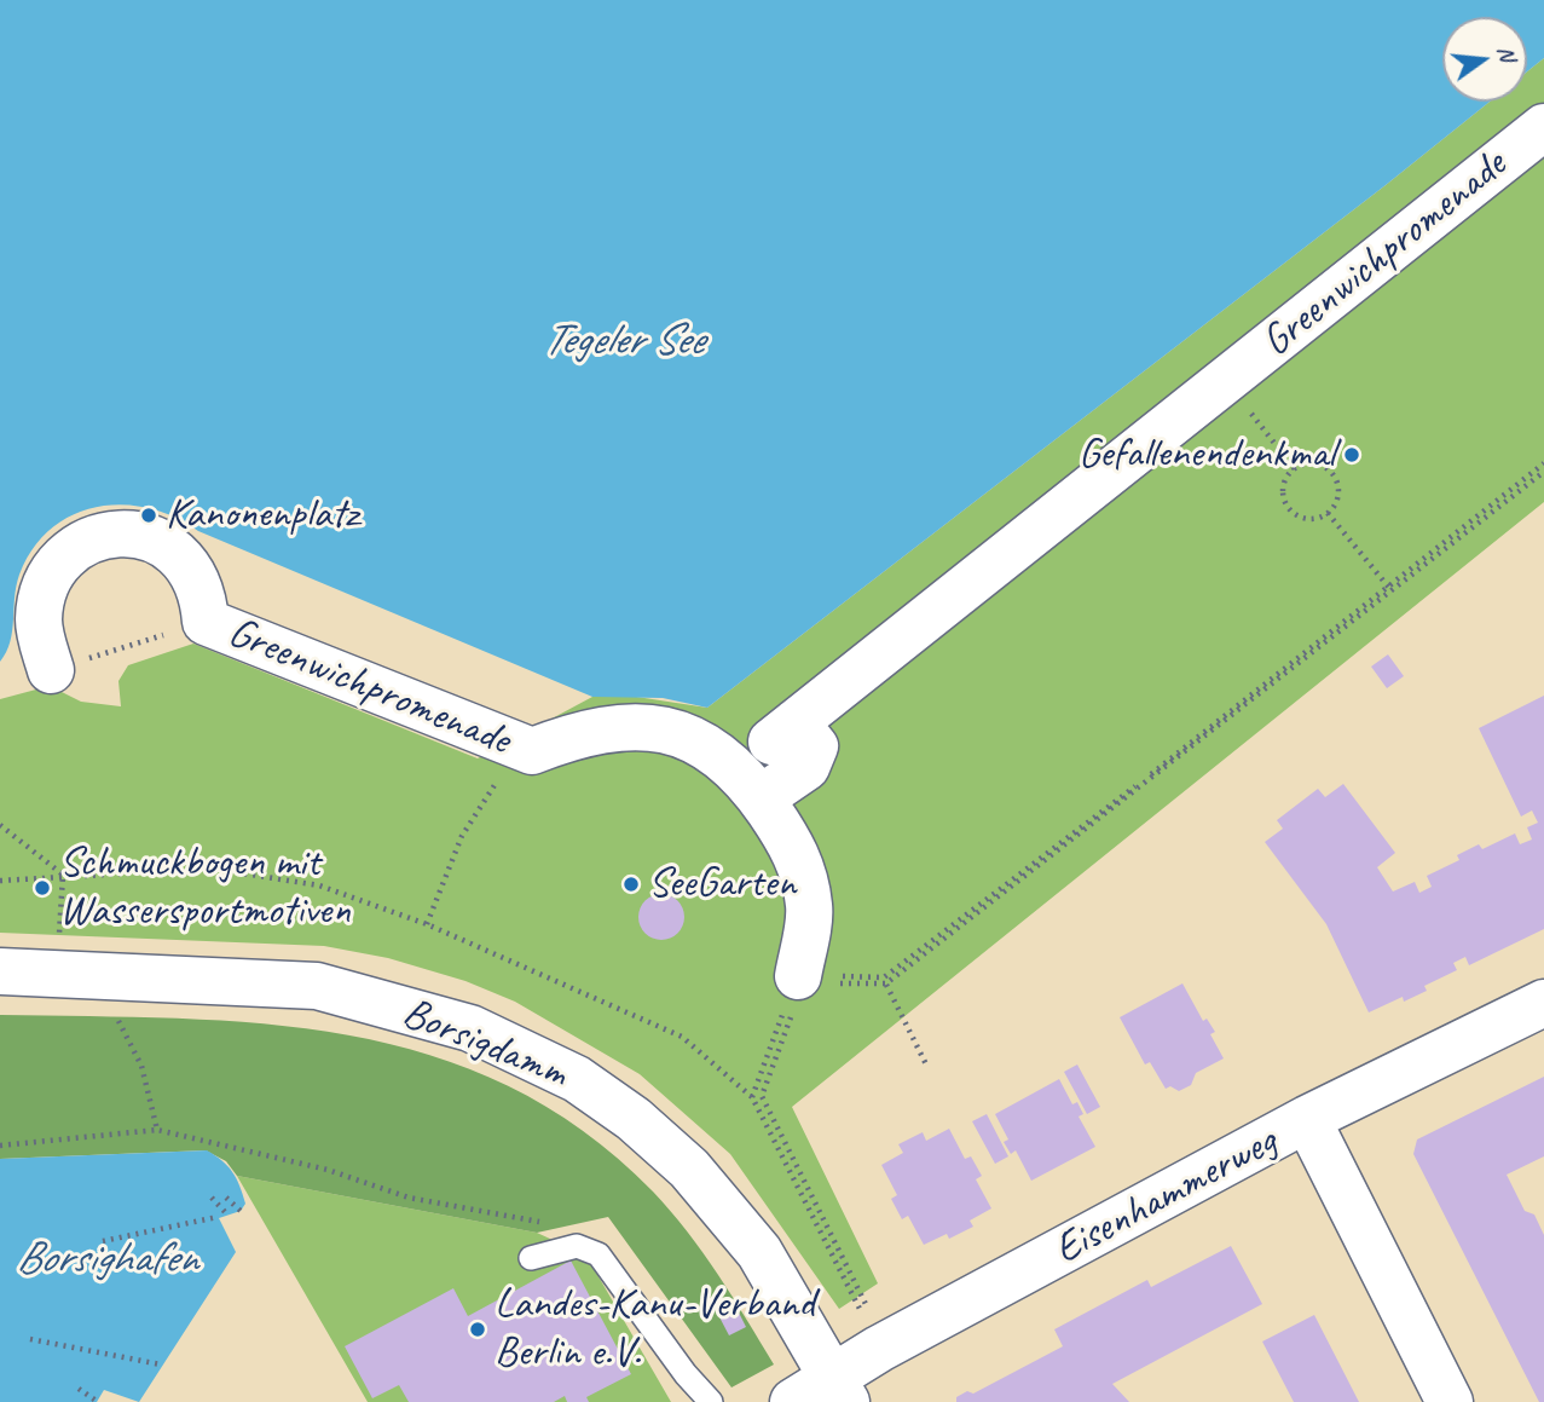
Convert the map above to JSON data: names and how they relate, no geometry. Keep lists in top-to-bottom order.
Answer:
{
  "streets": {
    "street": ["Greenwichpromenade", "Borsigdamm", "Eisenhammerweg"]
  },
  "crossings": [
    ["Borsigdamm", "Eisenhammerweg"]
  ],
  "water": ["Tegeler See", "Borsighafen"],
  "places": [
    "Gefallenendenkmal",
    "Kanonenplatz",
    "SeeGarten",
    "Schmuckbogen mit Wassersportmotiven",
    "Landes-Kanu-Verband Berlin e.V."
  ],
  "north": "right"
}
